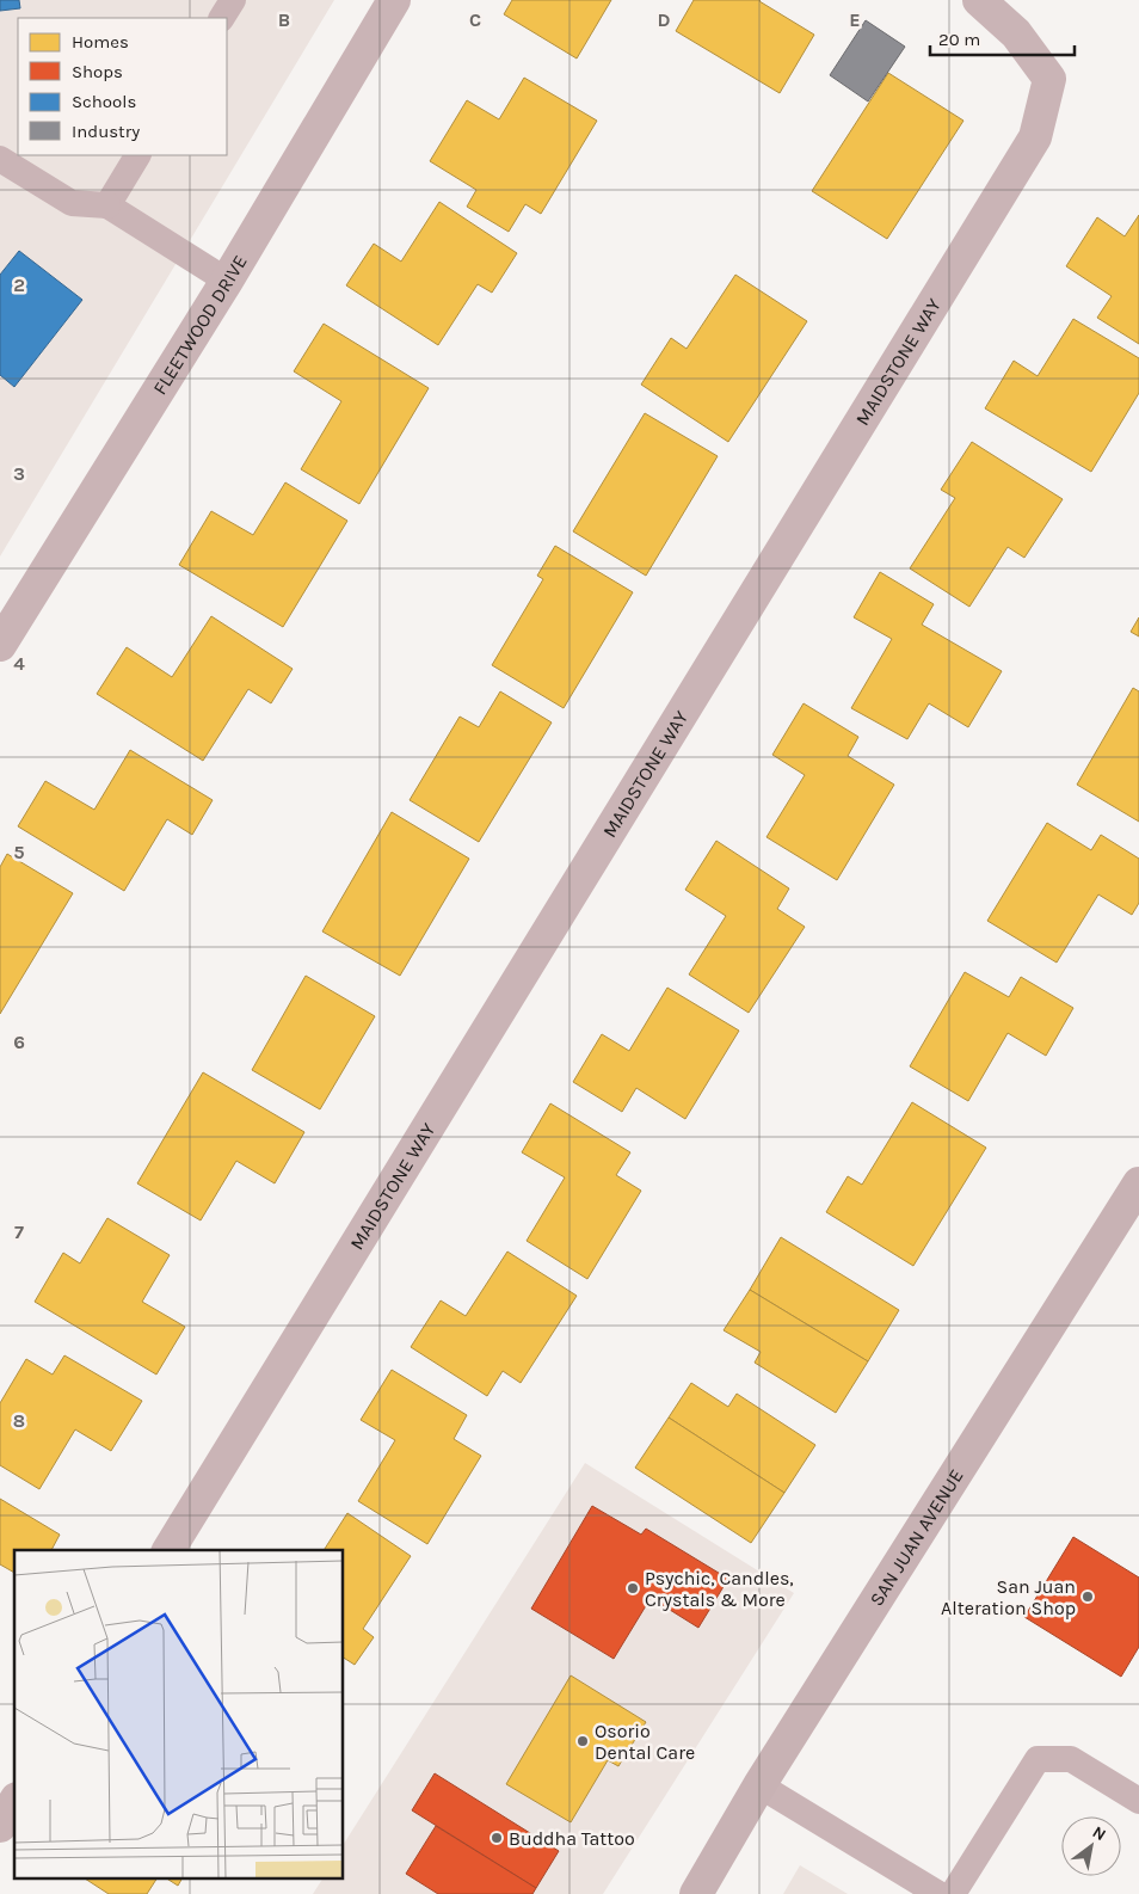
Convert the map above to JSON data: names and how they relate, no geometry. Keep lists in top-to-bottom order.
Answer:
{
  "streets": {
    "main road": ["SAN JUAN AVENUE"],
    "street": ["FLEETWOOD DRIVE", "MAIDSTONE WAY"]
  },
  "places": [
    "Psychic, Candles, Crystals & More",
    "San Juan Alteration Shop",
    "Osorio Dental Care",
    "Buddha Tattoo"
  ],
  "legend": [
    "Homes",
    "Shops",
    "Schools",
    "Industry"
  ],
  "scale_bar": "20 m",
  "north": "top right",
  "grid": {
    "columns": [
      "B",
      "C",
      "D",
      "E"
    ],
    "rows": [
      "2",
      "3",
      "4",
      "5",
      "6",
      "7",
      "8"
    ]
  }
}
